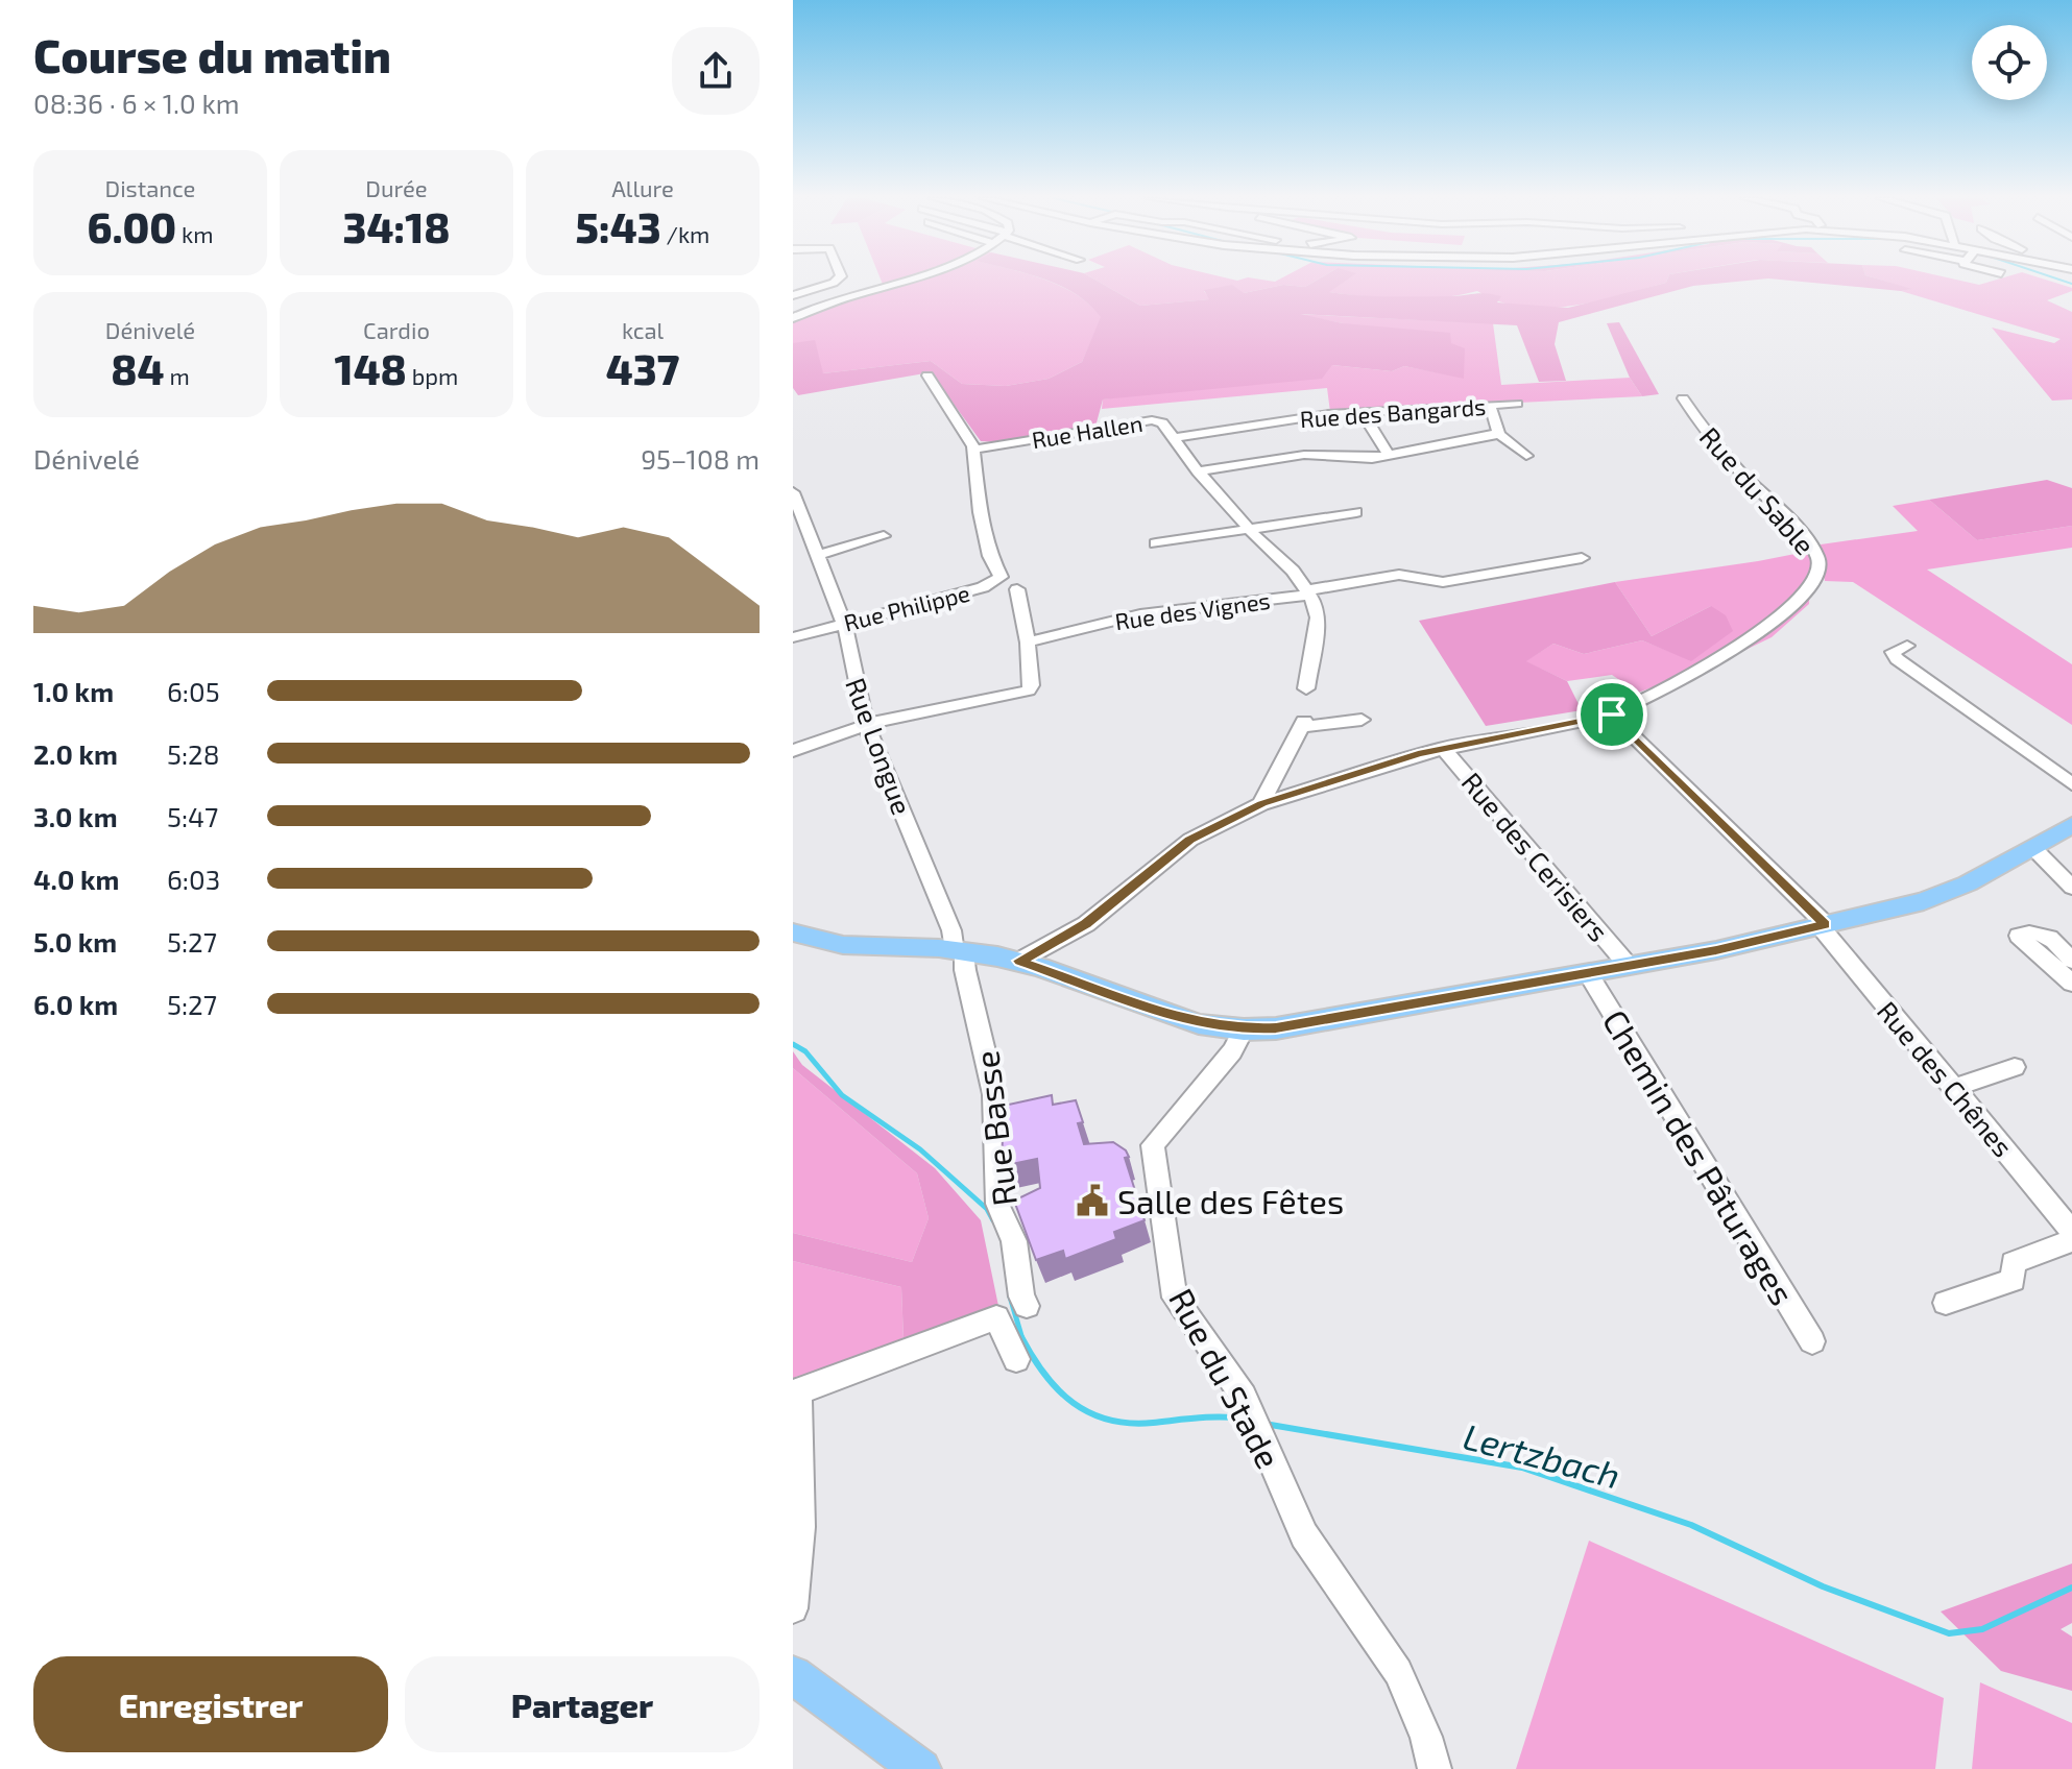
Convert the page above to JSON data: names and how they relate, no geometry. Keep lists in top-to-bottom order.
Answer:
{
  "streets": {
    "street": [
      "Rue des Bangards",
      "Rue Hallen",
      "Rue du Sable",
      "Rue Philippe",
      "Rue des Vignes",
      "Rue Longue",
      "Rue des Cerisiers",
      "Rue des Chênes",
      "Rue Basse",
      "Chemin des Pâturages",
      "Rue du Stade"
    ]
  },
  "crossings": [
    ["Rue des Bangards", "Rue Hallen"],
    ["Rue Hallen", "Rue Philippe"],
    ["Rue Hallen", "Rue des Vignes"],
    ["Rue du Sable", "Rue des Cerisiers"],
    ["Rue du Sable", "Rue des Chênes"],
    ["Rue Philippe", "Rue Longue"],
    ["Rue Longue", "Rue Basse"]
  ],
  "water": ["Lertzbach"],
  "places": {
    "public building": ["Salle des Fêtes"]
  },
  "page": {
    "heading": ["Course du matin", "08:36 · 6 × 1.0 km"],
    "stats": [
      ["Distance", "6.00 km"],
      ["Durée", "34:18"],
      ["Allure", "5:43 /km"],
      ["Dénivelé", "84 m"],
      ["Cardio", "148 bpm"],
      ["kcal", "437"]
    ],
    "chart": ["Dénivelé", "95–108 m"],
    "list": [
      {
        "name": "1.0 km",
        "note": "6:05"
      },
      {
        "name": "2.0 km",
        "note": "5:28"
      },
      {
        "name": "3.0 km",
        "note": "5:47"
      },
      {
        "name": "4.0 km",
        "note": "6:03"
      },
      {
        "name": "5.0 km",
        "note": "5:27"
      },
      {
        "name": "6.0 km",
        "note": "5:27"
      }
    ],
    "buttons": ["Enregistrer", "Partager"]
  }
}
